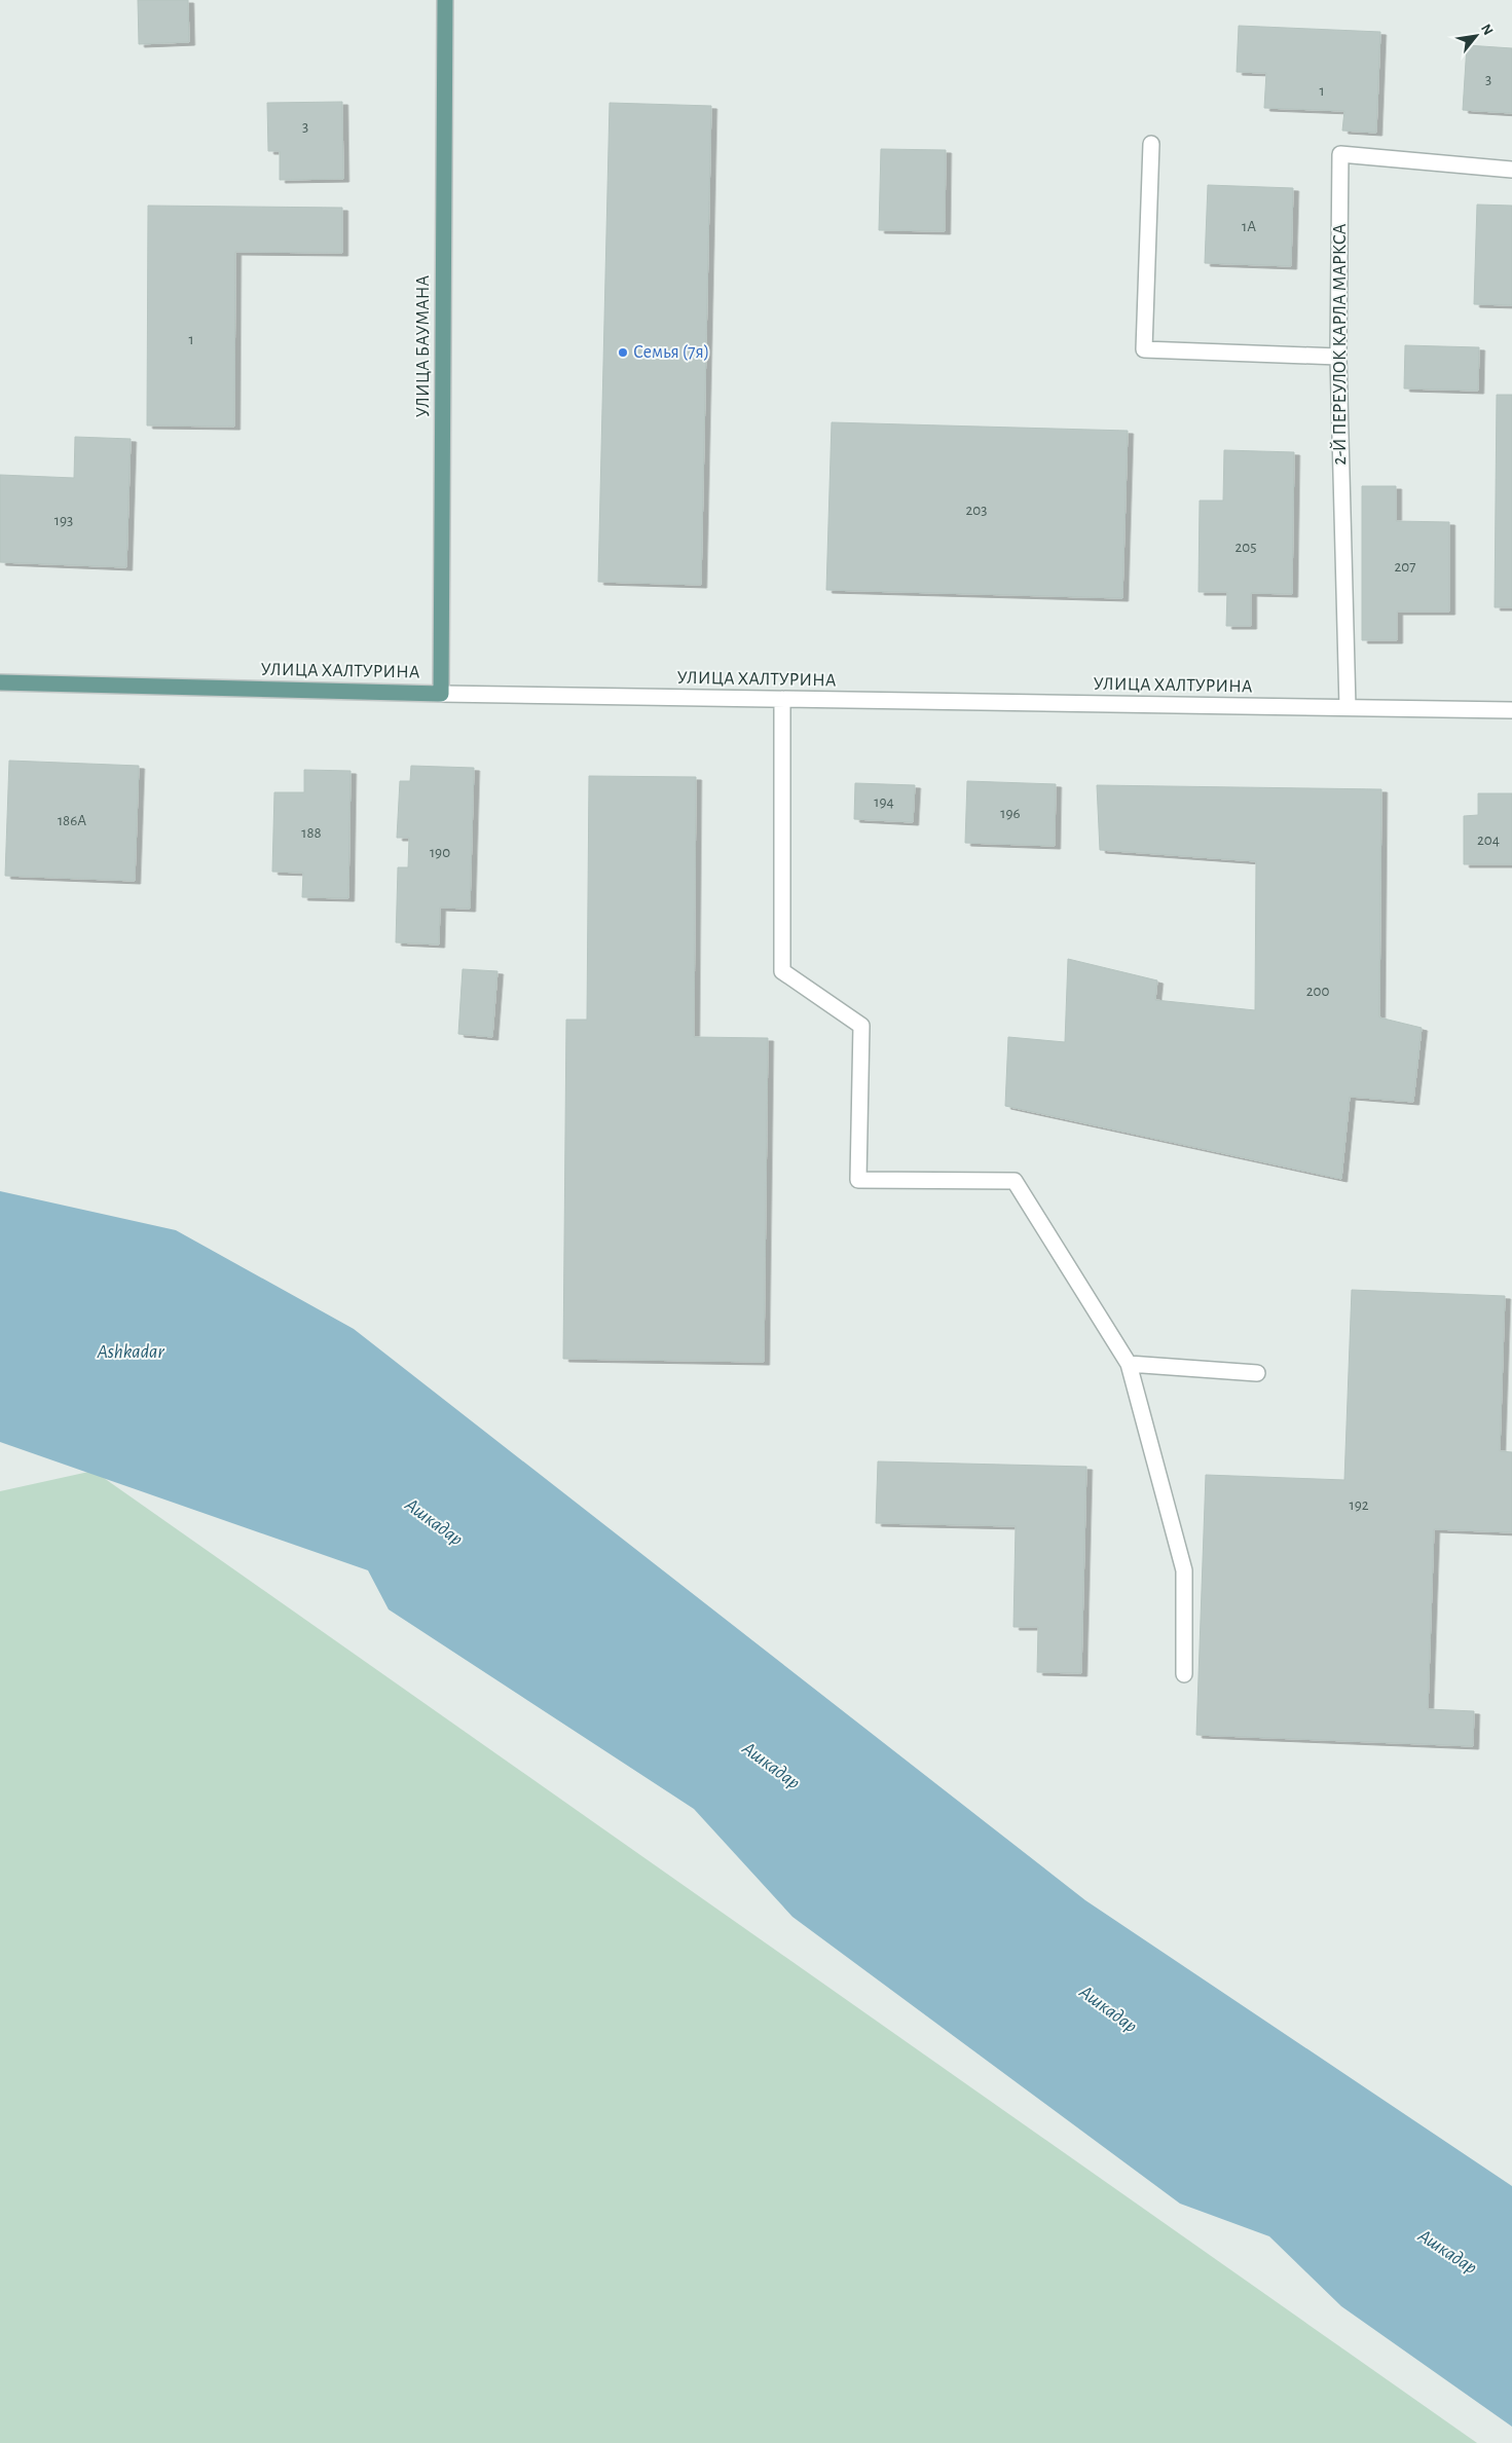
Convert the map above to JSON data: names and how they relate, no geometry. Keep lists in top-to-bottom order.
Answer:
{
  "streets": {
    "main road": ["УЛИЦА БАУМАНА", "УЛИЦА ХАЛТУРИНА"],
    "street": ["2-Й ПЕРЕУЛОК КАРЛА МАРКСА"]
  },
  "crossings": [
    ["2-Й ПЕРЕУЛОК КАРЛА МАРКСА", "УЛИЦА ХАЛТУРИНА"],
    ["УЛИЦА БАУМАНА", "УЛИЦА ХАЛТУРИНА"]
  ],
  "water": ["Ashkadar", "Ашкадар"],
  "places": ["Семья (7я)"],
  "house_numbers": [
    "3",
    "1",
    "3",
    "1А",
    "1",
    "203",
    "193",
    "205",
    "207",
    "194",
    "196",
    "186А",
    "188",
    "204",
    "190",
    "200",
    "192"
  ],
  "north": "top right"
}
